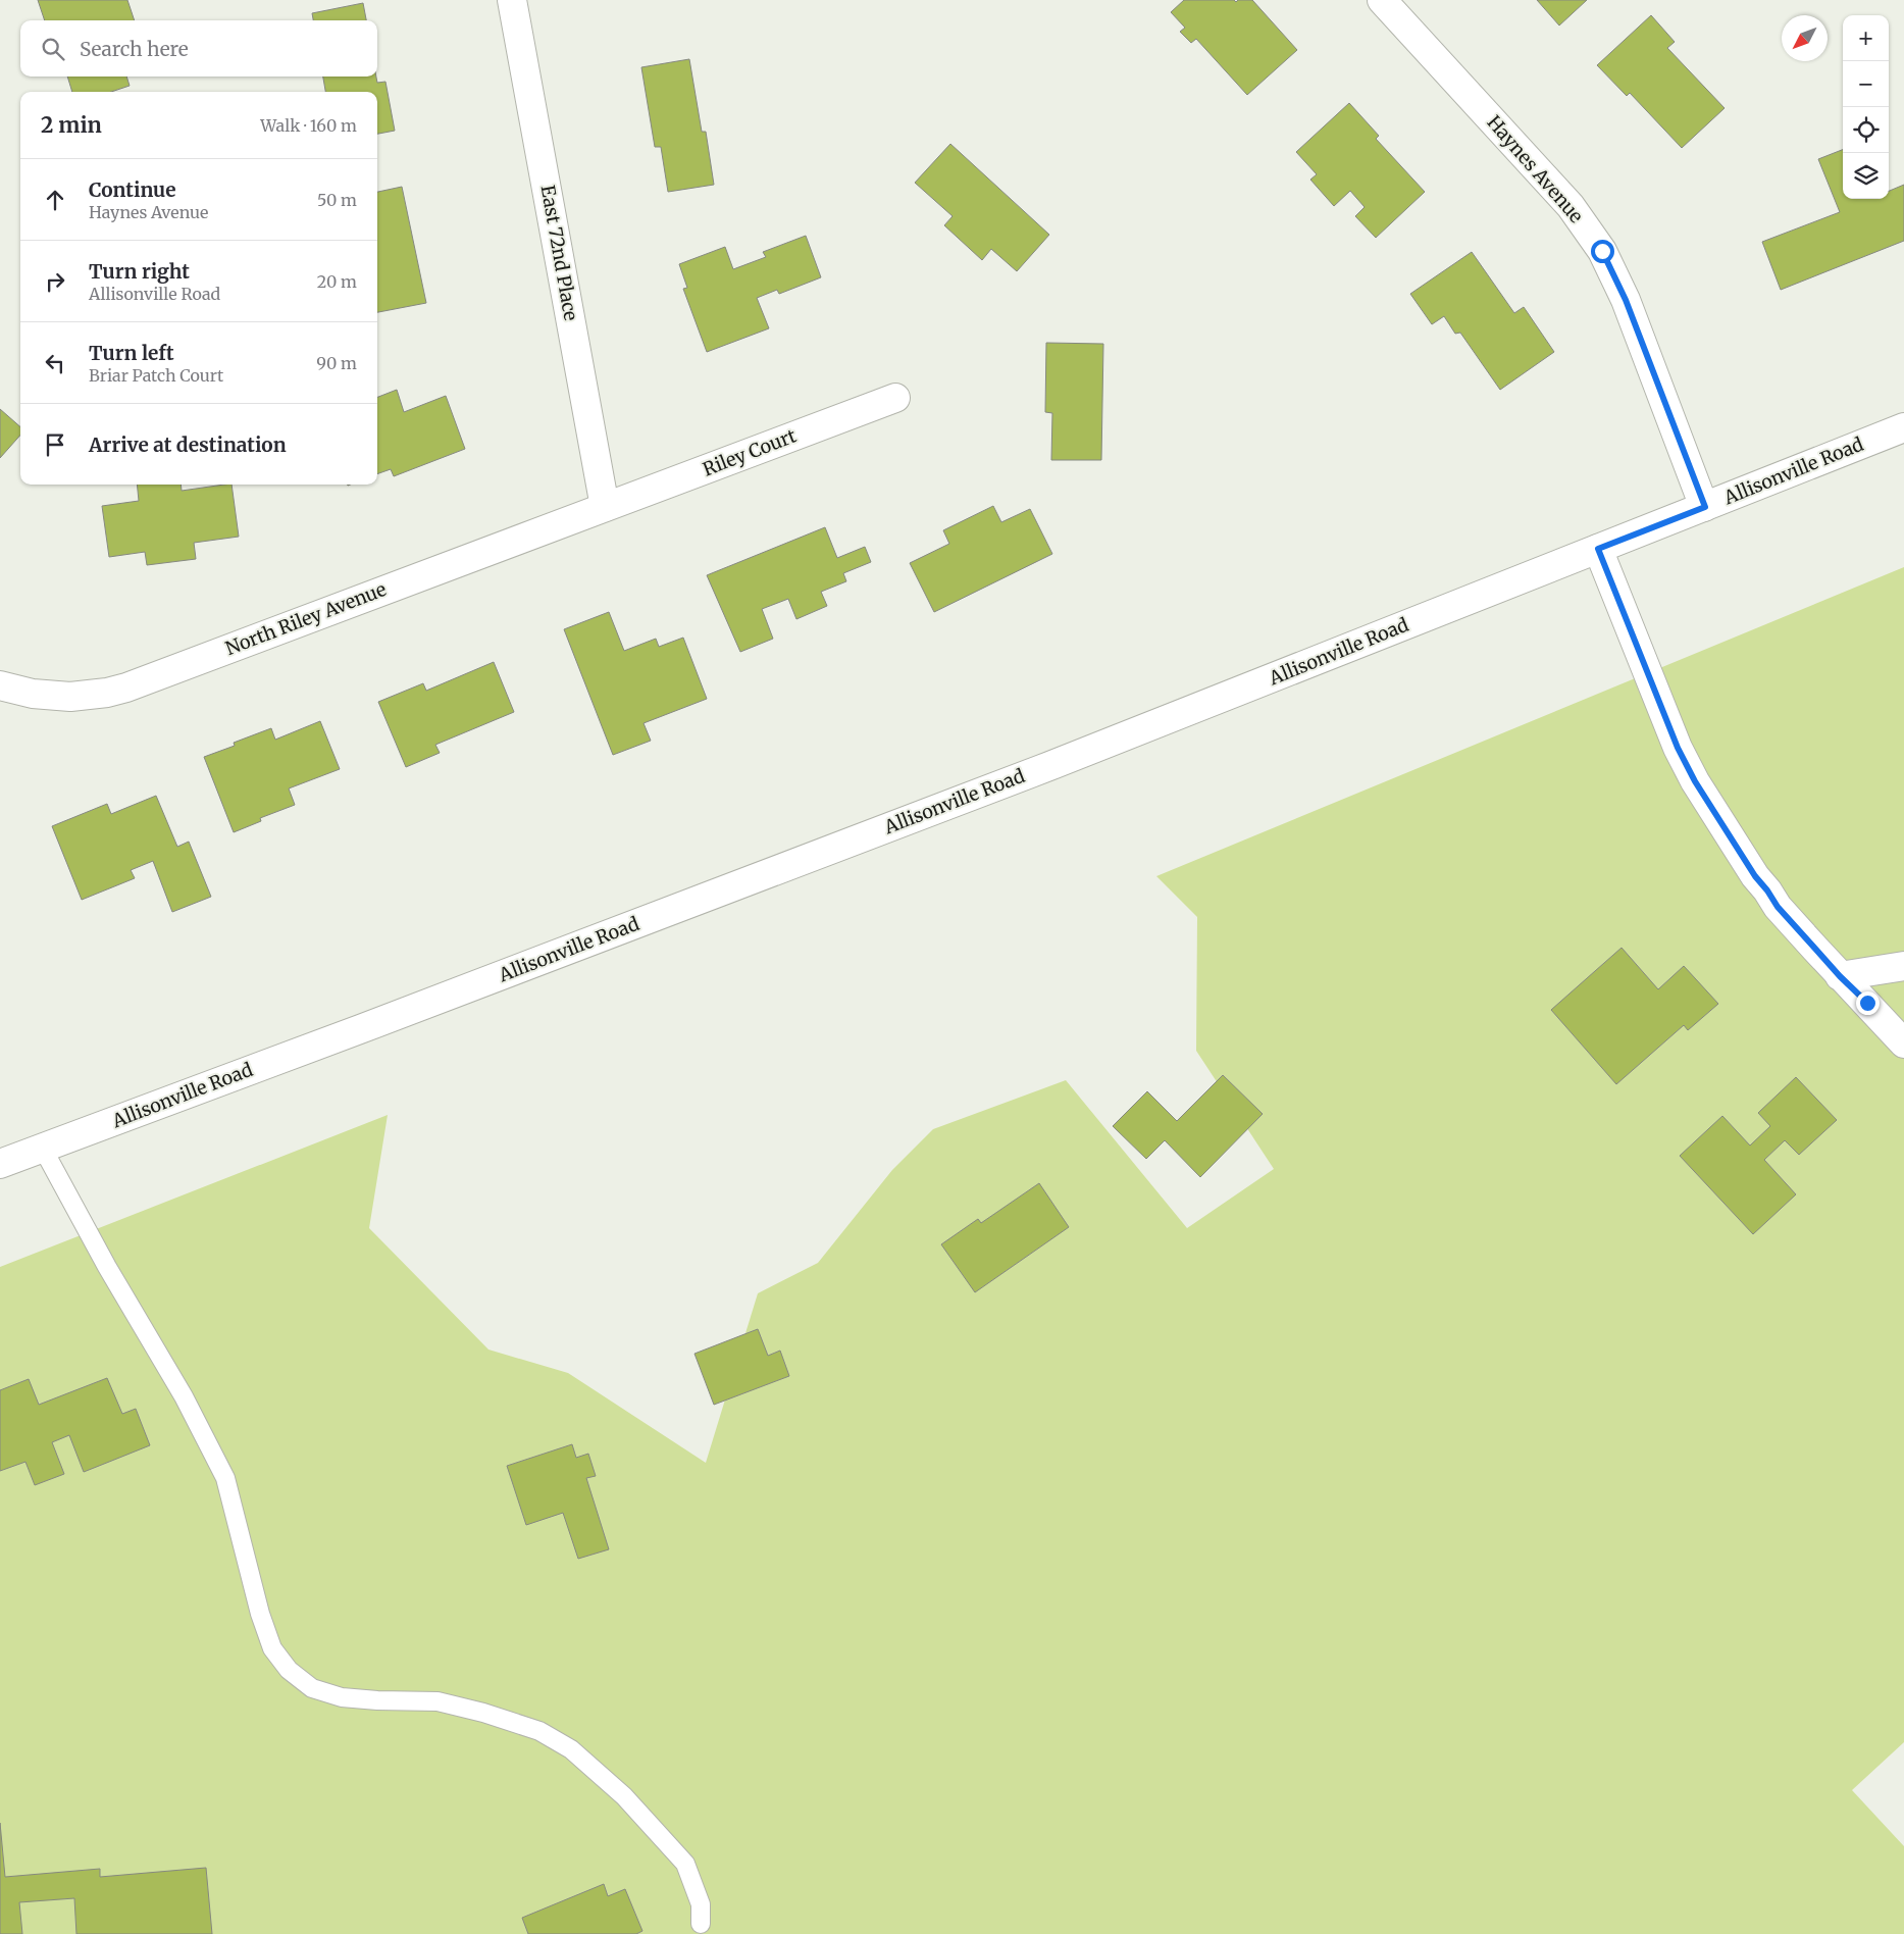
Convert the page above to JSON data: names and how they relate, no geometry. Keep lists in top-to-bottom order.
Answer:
{
  "streets": {
    "street": [
      "Haynes Avenue",
      "East 72nd Place",
      "Riley Court",
      "Allisonville Road",
      "North Riley Avenue"
    ]
  },
  "crossings": [
    ["Haynes Avenue", "Allisonville Road"],
    ["East 72nd Place", "Riley Court"],
    ["East 72nd Place", "North Riley Avenue"],
    ["Riley Court", "North Riley Avenue"]
  ],
  "north": "bottom left",
  "page": {
    "map_buttons": ["+", "−"],
    "search": "Search here",
    "heading": ["2 min", "Walk · 160 m"],
    "list": [
      ["Continue", "Haynes Avenue", "50 m"],
      ["Turn right", "Allisonville Road", "20 m"],
      ["Turn left", "Briar Patch Court", "90 m"],
      "Arrive at destination"
    ]
  }
}
